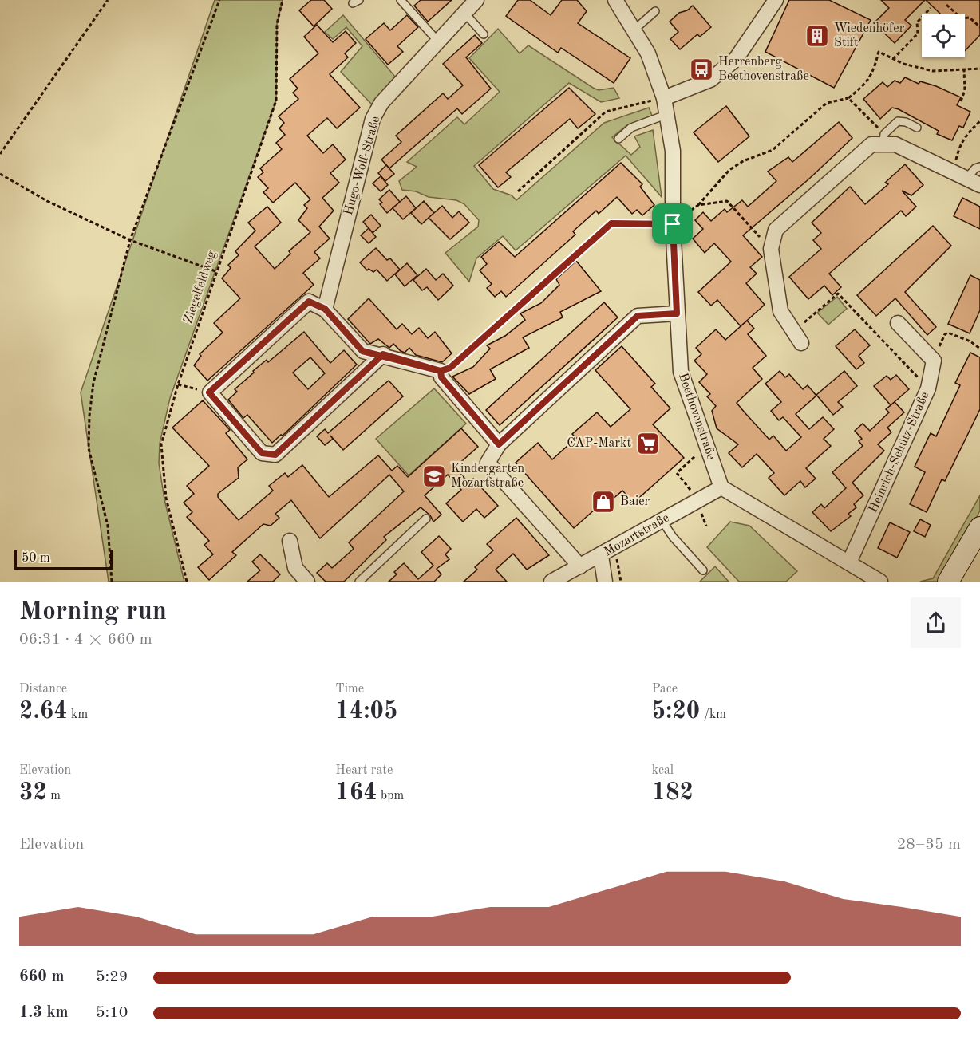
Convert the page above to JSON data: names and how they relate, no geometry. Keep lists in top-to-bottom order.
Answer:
{
  "streets": {
    "street": [
      "Hugo-Wolf-Straße",
      "Beethovenstraße",
      "Heinrich-Schütz-Straße",
      "Mozartstraße"
    ],
    "path": ["Ziegelfeldweg"]
  },
  "crossings": [
    ["Beethovenstraße", "Mozartstraße"]
  ],
  "places": {
    "building": ["Wiedenhöfer Stift"],
    "bus stop": ["Herrenberg Beethovenstraße"],
    "supermarket": ["CAP-Markt"],
    "school or university": ["Kindergarten Mozartstraße"],
    "shop": ["Baier"]
  },
  "scale_bar": "50 m",
  "page": {
    "scale": "50 m",
    "heading": ["Morning run", "06:31 · 4 × 660 m"],
    "stats": [
      ["Distance", "2.64 km"],
      ["Time", "14:05"],
      ["Pace", "5:20 /km"],
      ["Elevation", "32 m"],
      ["Heart rate", "164 bpm"],
      ["kcal", "182"]
    ],
    "chart": ["Elevation", "28–35 m"],
    "list": [
      {
        "name": "660 m",
        "note": "5:29"
      },
      {
        "name": "1.3 km",
        "note": "5:10"
      }
    ]
  }
}
